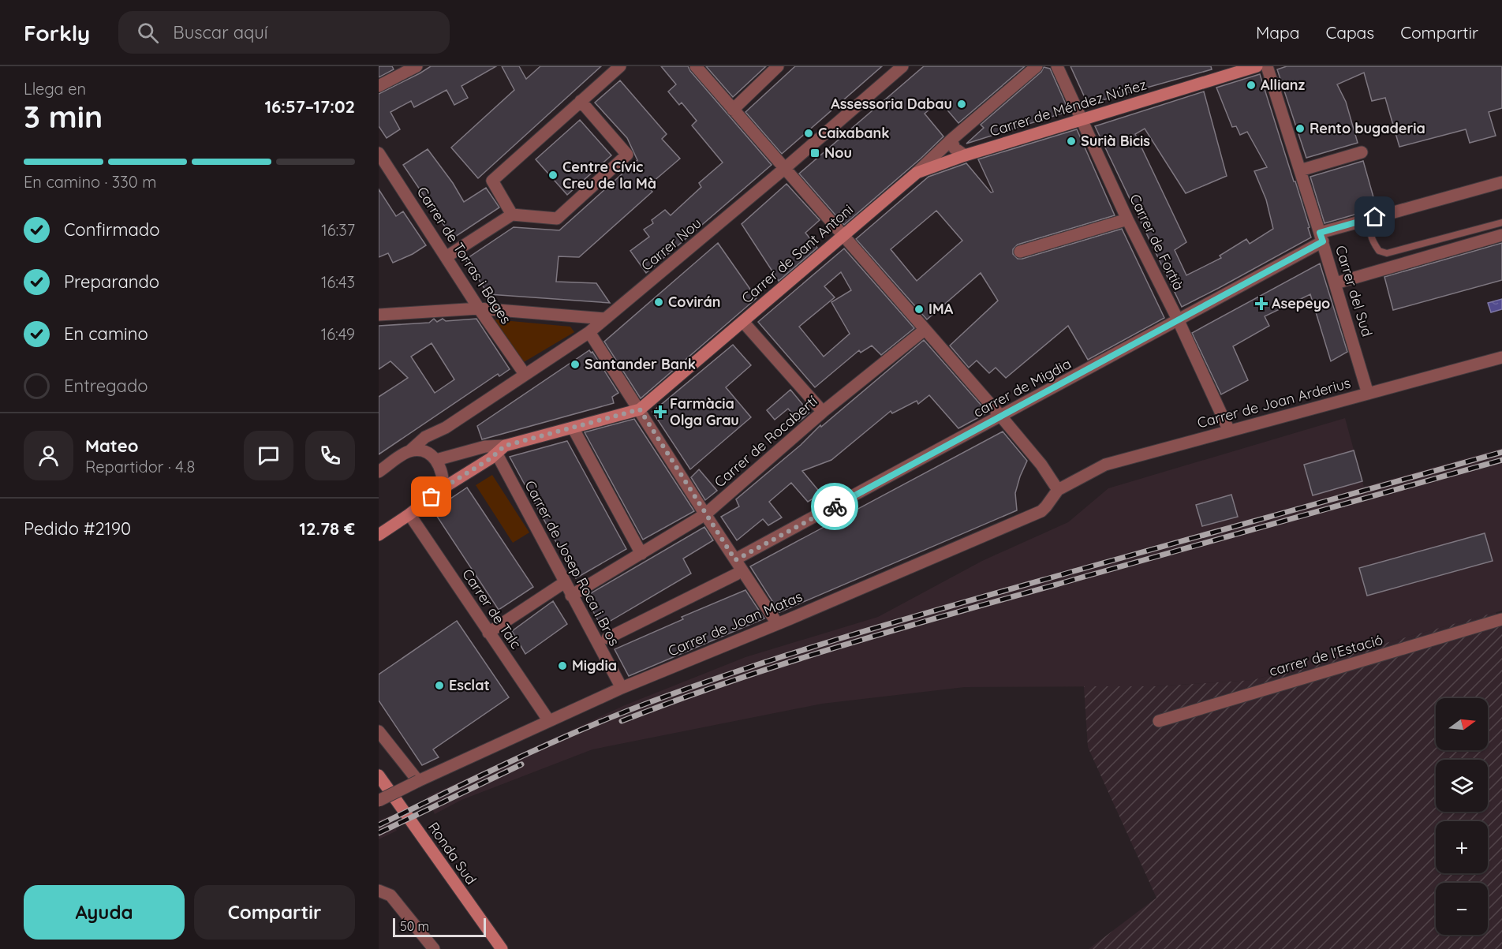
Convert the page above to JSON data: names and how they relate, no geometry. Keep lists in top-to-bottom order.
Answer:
{
  "streets": {
    "street": [
      "Carrer de Méndez Núñez",
      "Carrer de Fortià",
      "Carrer Nou",
      "Carrer de Sant Antoni",
      "Carrer de Torras i Bages",
      "Carrer del Sud",
      "carrer de Migdia",
      "Carrer de Joan Arderius",
      "Carrer de Rocabertí",
      "Carrer de Josep Roca i Bros",
      "Carrer de Talc",
      "Carrer de Joan Matas",
      "carrer de l'Estació",
      "Ronda Sud"
    ]
  },
  "crossings": [
    ["Carrer de Méndez Núñez", "Carrer de Fortià"],
    ["Carrer de Méndez Núñez", "Carrer de Sant Antoni"],
    ["Carrer de Fortià", "carrer de Migdia"],
    ["Carrer de Fortià", "Carrer de Joan Arderius"],
    ["Carrer Nou", "Carrer de Sant Antoni"],
    ["Carrer Nou", "Carrer de Torras i Bages"],
    ["Carrer de Sant Antoni", "Carrer de Josep Roca i Bros"],
    ["Carrer de Sant Antoni", "Carrer de Talc"],
    ["Carrer del Sud", "carrer de Migdia"],
    ["Carrer del Sud", "Carrer de Joan Arderius"],
    ["Carrer de Joan Arderius", "Carrer de Joan Matas"],
    ["Carrer de Rocabertí", "Carrer de Josep Roca i Bros"],
    ["Carrer de Josep Roca i Bros", "Carrer de Joan Matas"],
    ["Carrer de Talc", "Carrer de Joan Matas"]
  ],
  "places": {
    "other": [
      "Allianz",
      "Assessoria Dabau",
      "Rento bugaderia",
      "Caixabank",
      "Surià Bicis",
      "Centre Cívic Creu de la Mà",
      "Covirán",
      "IMA",
      "Santander Bank",
      "Migdia",
      "Esclat"
    ],
    "transit": ["Nou"],
    "health": ["Asepeyo", "Farmàcia Olga Grau"]
  },
  "scale_bar": "50 m",
  "north": "right",
  "page": {
    "header": "Forkly",
    "search": "Buscar aquí",
    "nav": ["Mapa", "Capas", "Compartir"],
    "heading": ["3 min", "Llega en", "16:57–17:02"],
    "panel": [
      "Mateo",
      "Repartidor · 4.8",
      "Pedido #2190",
      "12.78 €"
    ],
    "bar": "En camino · 330 m",
    "list": [
      ["Confirmado", "16:37"],
      ["Preparando", "16:43"],
      ["En camino", "16:49"],
      "Entregado"
    ],
    "map_buttons": ["+", "−"],
    "buttons": ["Ayuda", "Compartir"],
    "scale": "50 m"
  }
}
